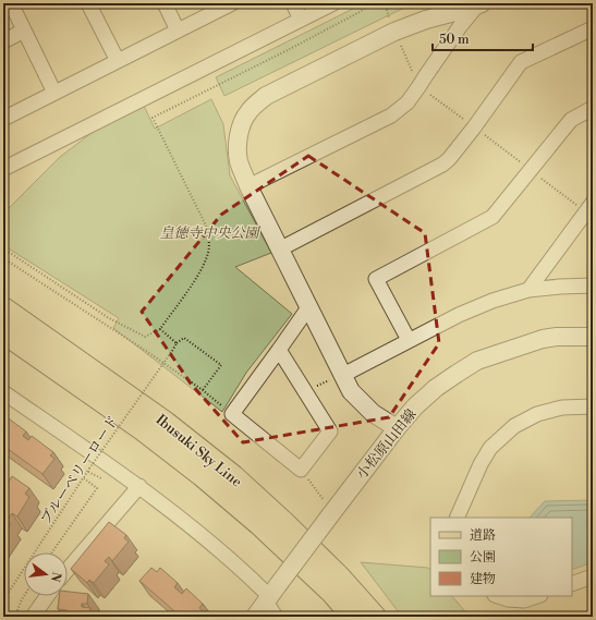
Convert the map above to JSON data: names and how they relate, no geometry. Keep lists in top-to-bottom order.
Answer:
{
  "streets": {
    "main road": ["Ibusuki Sky Line"],
    "street": ["小松原山田線"],
    "path": ["ブルーベリーロード"]
  },
  "parks": ["皇徳寺中央公園"],
  "legend": ["道路", "公園", "建物"],
  "scale_bar": "50 m",
  "north": "right"
}
